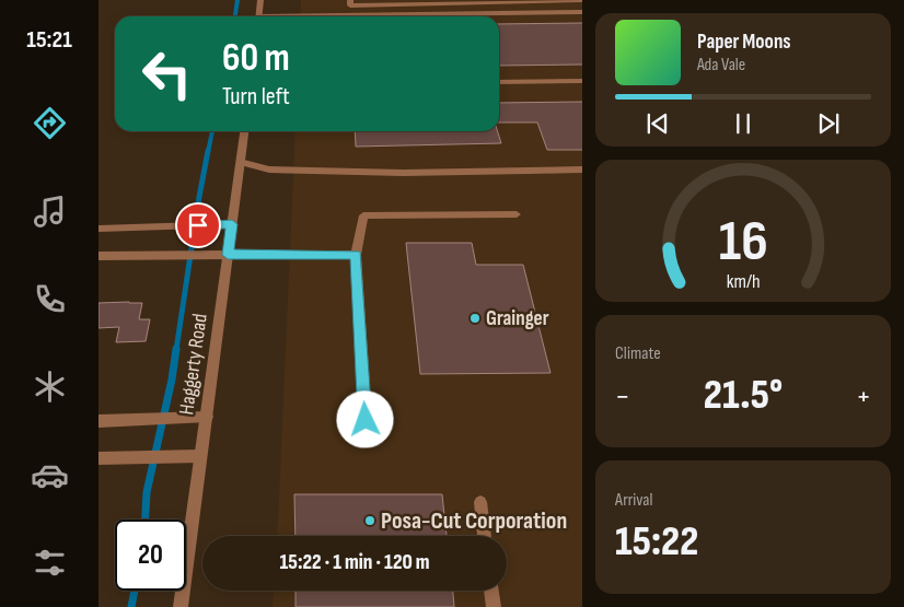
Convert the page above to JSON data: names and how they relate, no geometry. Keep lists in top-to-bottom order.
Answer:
{
  "streets": {
    "street": ["Haggerty Road"]
  },
  "places": ["Grainger", "Posa-Cut Corporation"],
  "page": {
    "tabs": "15:21",
    "turn": ["60 m", "Turn left"],
    "song": ["Paper Moons", "Ada Vale"],
    "tile": [
      "Climate",
      ["Arrival", "15:22"]
    ],
    "heat": ["−", "21.5°", "+"],
    "limit": "20",
    "trip": "15:22 · 1 min · 120 m",
    "gauge": ["16", "km/h"]
  }
}
